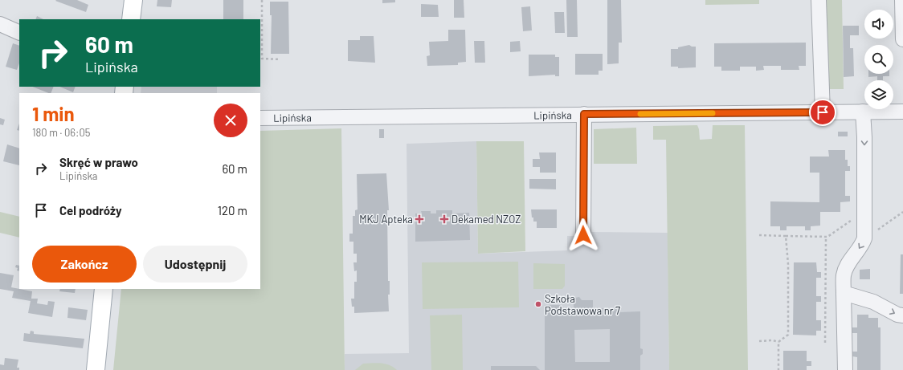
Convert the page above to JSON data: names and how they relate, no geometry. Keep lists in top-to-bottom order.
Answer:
{
  "streets": {
    "street": ["Lipińska"]
  },
  "places": {
    "health": ["MKJ Apteka", "Dekamed NZOZ"],
    "other": ["Szkoła Podstawowa nr 7"]
  },
  "page": {
    "turn": ["60 m", "Lipińska"],
    "heading": ["1 min", "180 m · 06:05"],
    "list": [
      {
        "name": "Skręć w prawo",
        "note": "Lipińska",
        "value": "60 m"
      },
      {
        "name": "Cel podróży",
        "value": "120 m"
      }
    ],
    "buttons": ["Zakończ", "Udostępnij"]
  }
}
